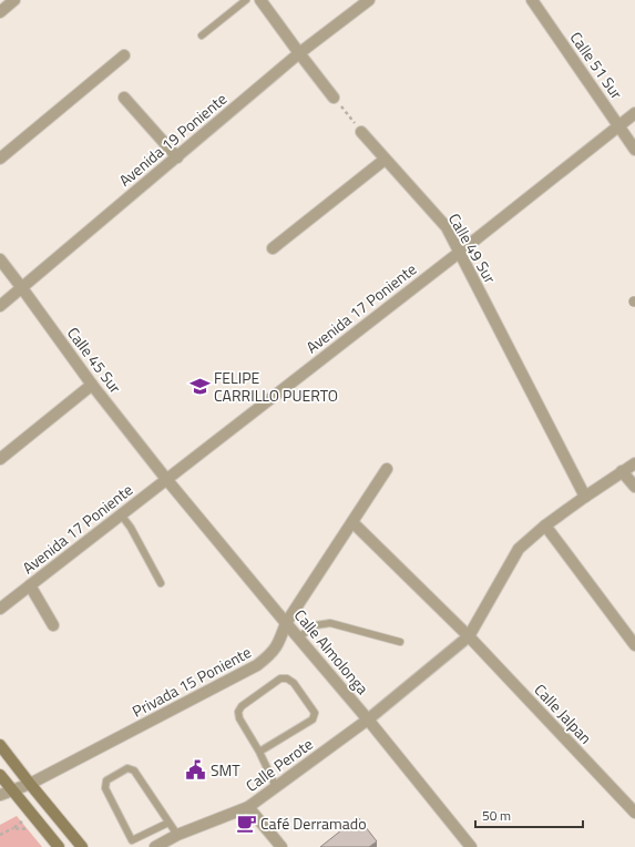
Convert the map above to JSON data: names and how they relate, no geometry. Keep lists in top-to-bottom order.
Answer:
{
  "streets": {
    "street": [
      "Calle 51 Sur",
      "Avenida 19 Poniente",
      "Calle 49 Sur",
      "Avenida 17 Poniente",
      "Calle 45 Sur",
      "Calle Almolonga",
      "Privada 15 Poniente",
      "Calle Jalpan",
      "Calle Perote"
    ]
  },
  "crossings": [
    ["Calle 51 Sur", "Avenida 17 Poniente"],
    ["Avenida 19 Poniente", "Calle 45 Sur"],
    ["Calle 49 Sur", "Avenida 17 Poniente"],
    ["Avenida 17 Poniente", "Calle 45 Sur"],
    ["Avenida 17 Poniente", "Calle Almolonga"],
    ["Calle 45 Sur", "Calle Almolonga"],
    ["Calle Almolonga", "Privada 15 Poniente"],
    ["Calle Almolonga", "Calle Perote"],
    ["Privada 15 Poniente", "Calle Jalpan"],
    ["Calle Jalpan", "Calle Perote"]
  ],
  "places": {
    "school or university": ["FELIPE CARRILLO PUERTO"],
    "public building": ["SMT"],
    "cafe": ["Café Derramado"]
  },
  "scale_bar": "50 m"
}
